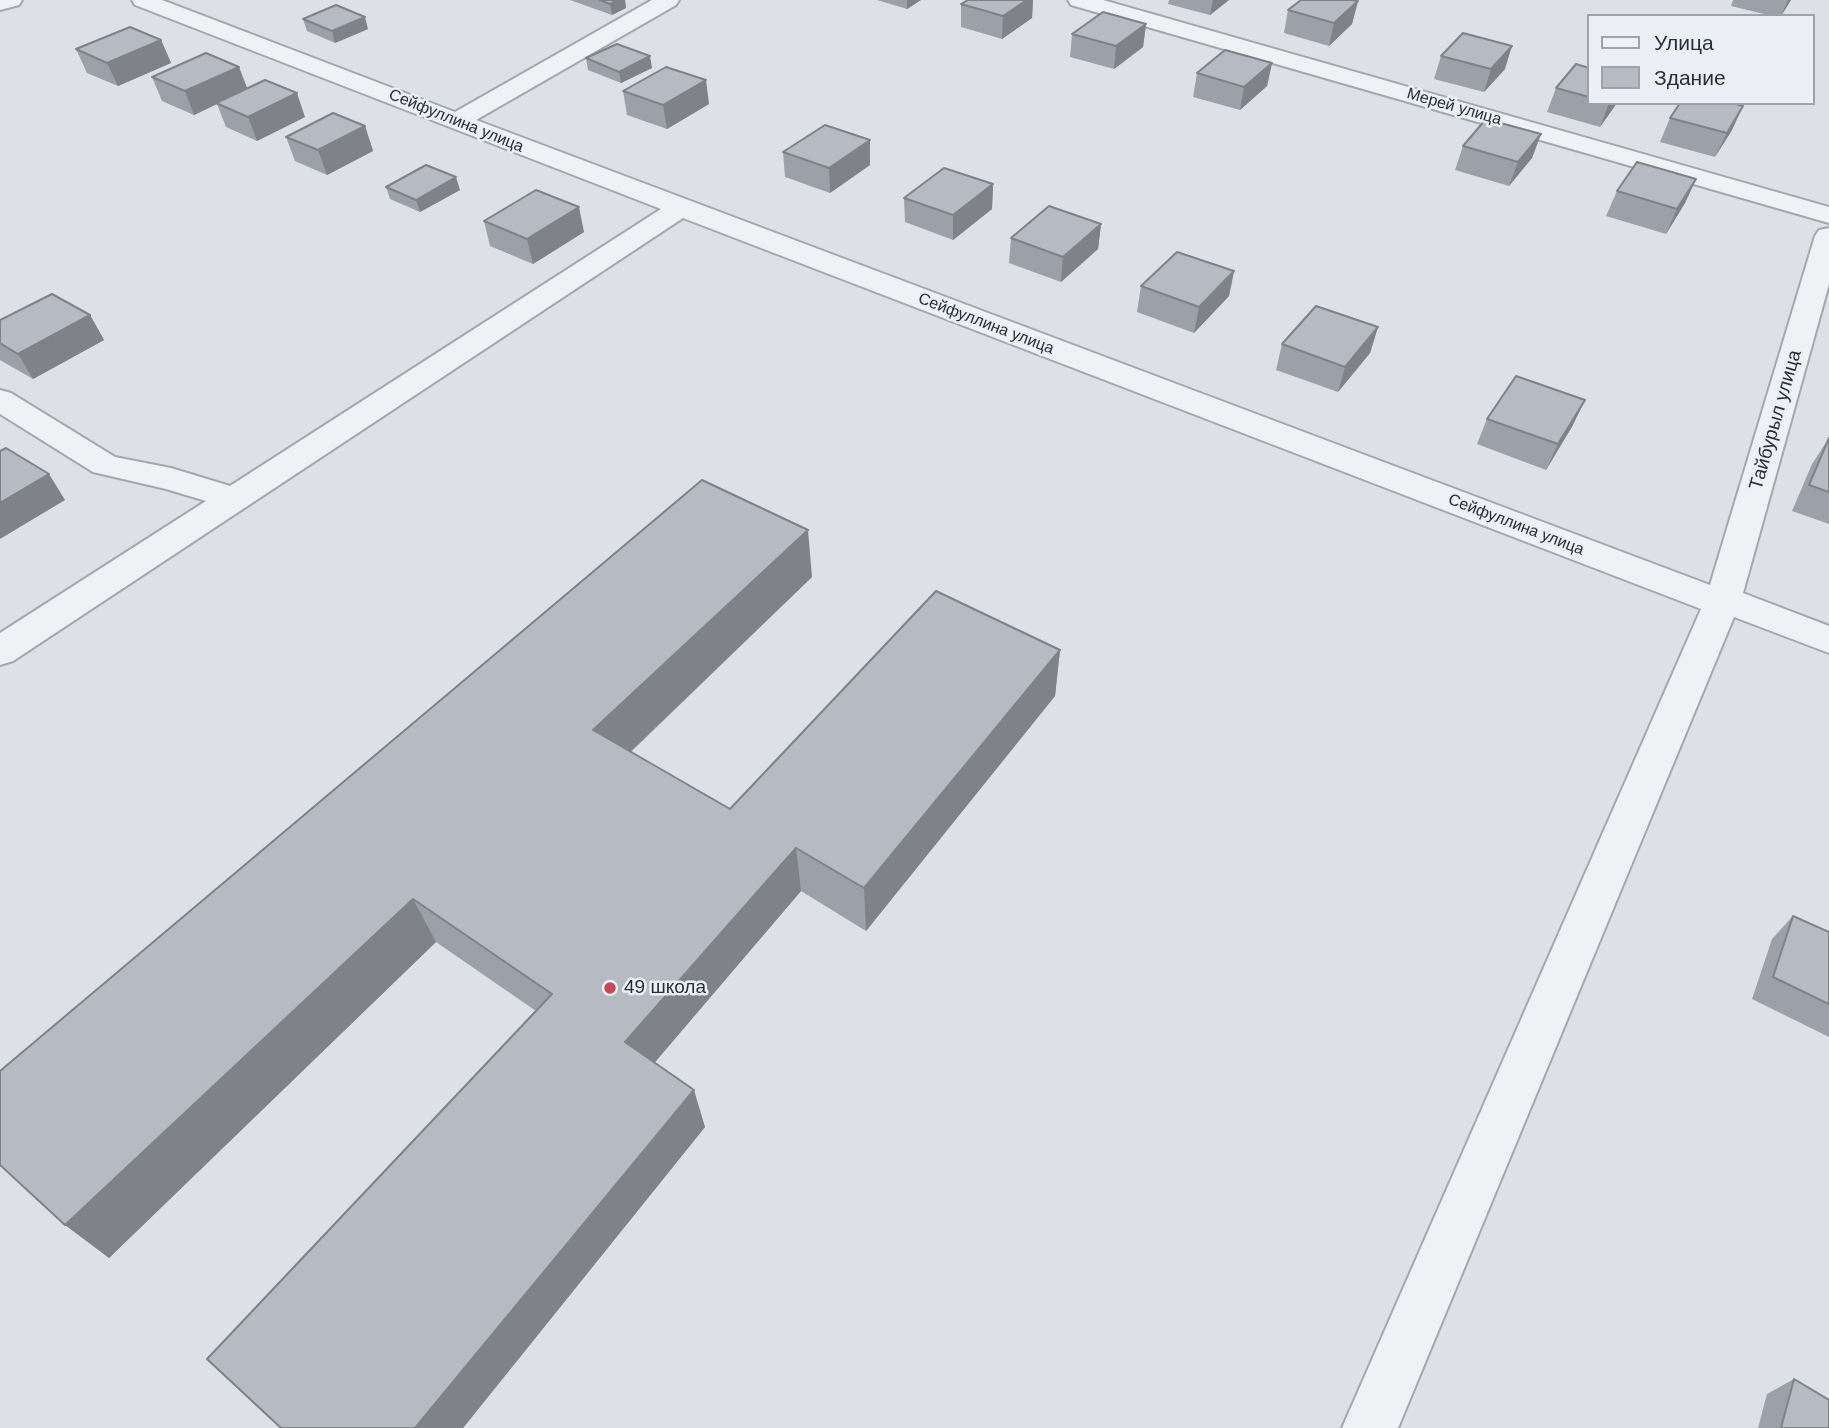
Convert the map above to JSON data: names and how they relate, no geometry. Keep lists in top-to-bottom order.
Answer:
{
  "streets": {
    "street": ["Мерей улица", "Сейфуллина улица", "Тайбурыл улица"]
  },
  "crossings": [
    ["Сейфуллина улица", "Тайбурыл улица"]
  ],
  "places": ["49 школа"],
  "legend": ["Улица", "Здание"]
}
